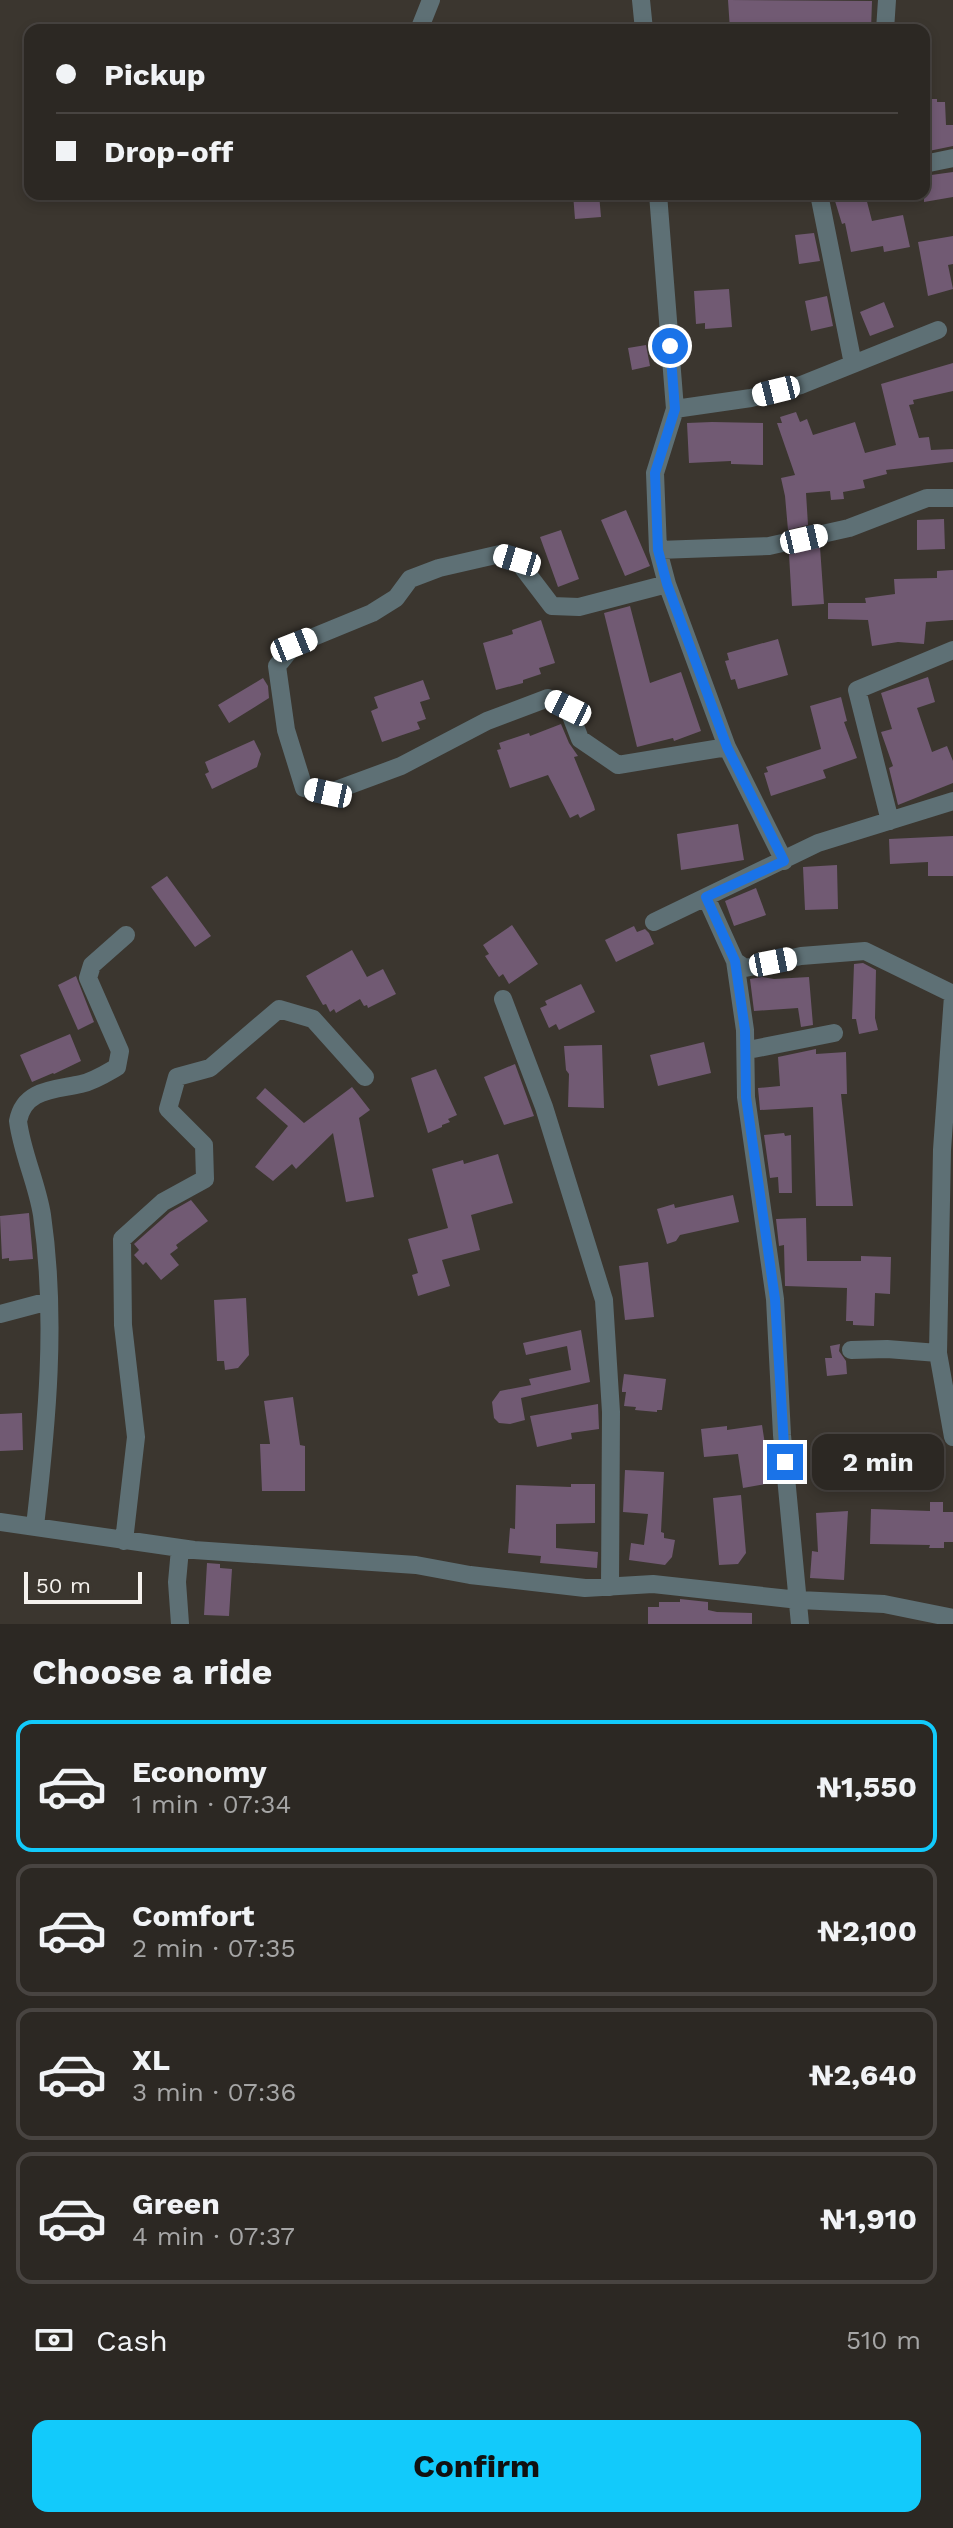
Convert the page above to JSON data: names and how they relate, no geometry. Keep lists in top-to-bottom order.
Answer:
{
  "scale_bar": "50 m",
  "page": {
    "banner": ["Pickup", "Drop-off"],
    "bubble": "2 min",
    "scale": "50 m",
    "heading": "Choose a ride",
    "list": [
      {
        "name": "Economy",
        "note": "1 min · 07:34",
        "value": "₦1,550"
      },
      {
        "name": "Comfort",
        "note": "2 min · 07:35",
        "value": "₦2,100"
      },
      {
        "name": "XL",
        "note": "3 min · 07:36",
        "value": "₦2,640"
      },
      {
        "name": "Green",
        "note": "4 min · 07:37",
        "value": "₦1,910"
      }
    ],
    "pay": ["Cash", "510 m"],
    "buttons": "Confirm"
  }
}
